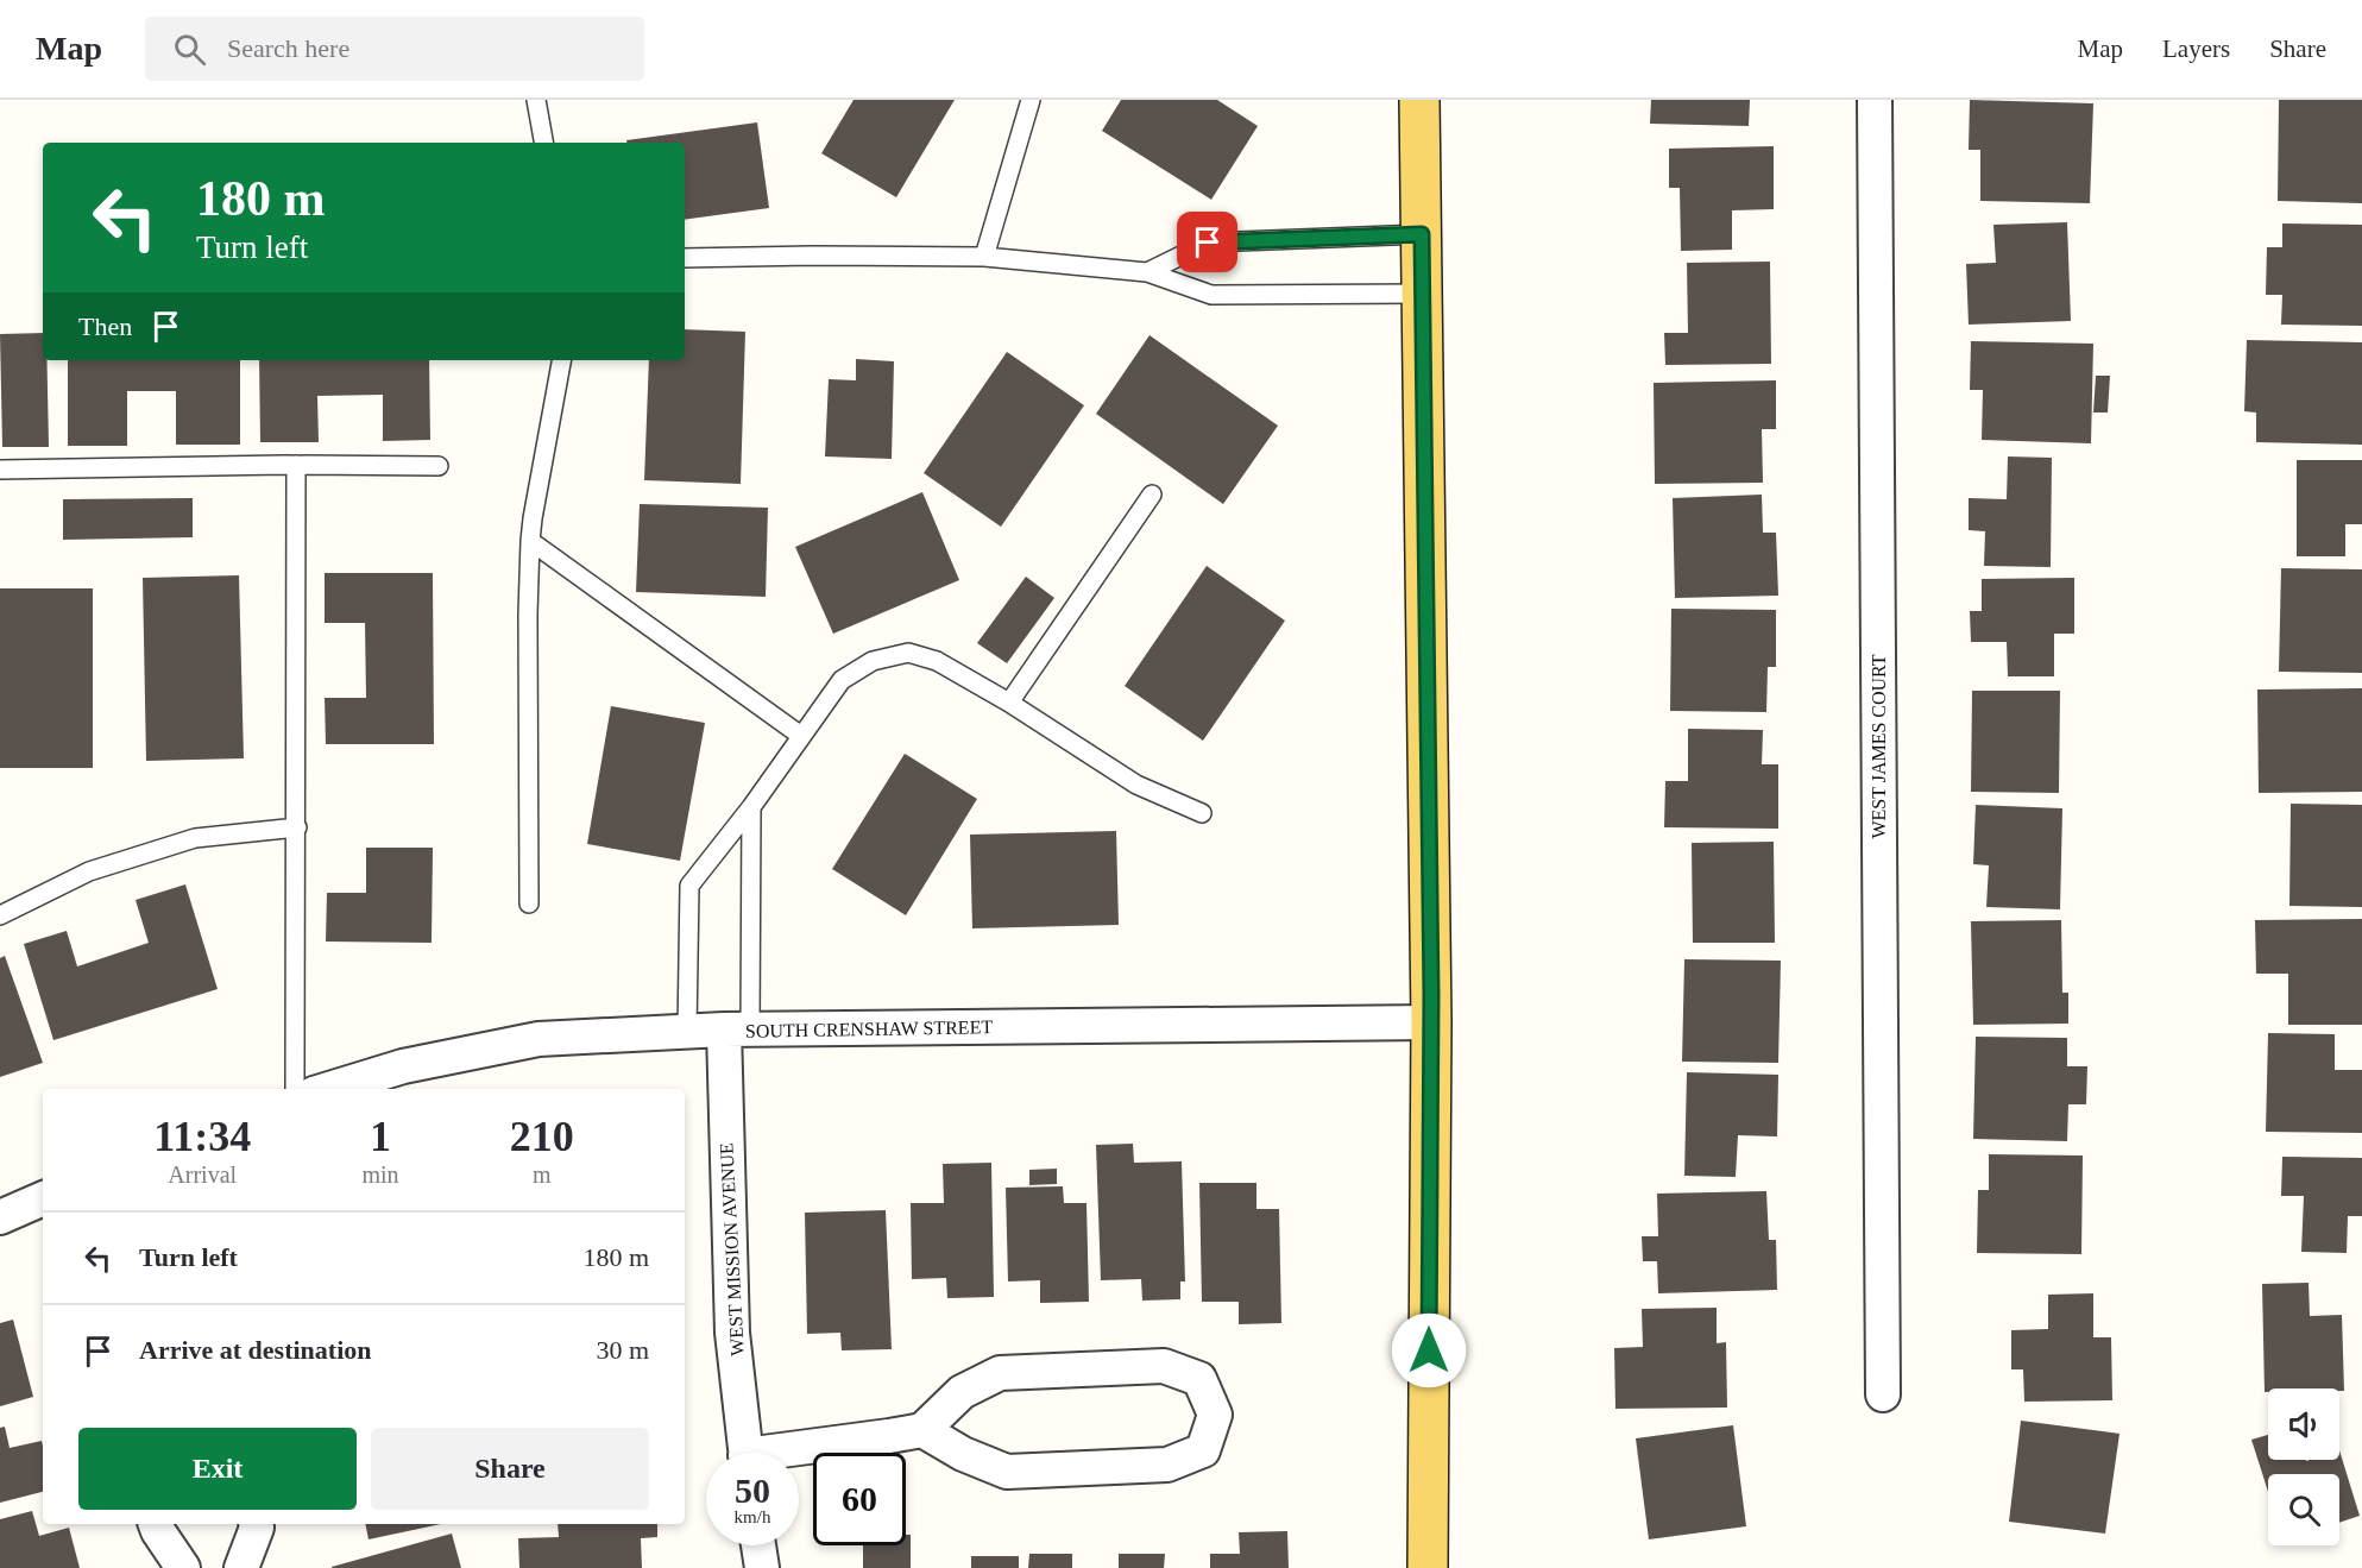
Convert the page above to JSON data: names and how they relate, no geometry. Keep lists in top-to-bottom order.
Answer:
{
  "streets": {
    "street": ["WEST JAMES COURT", "SOUTH CRENSHAW STREET", "WEST MISSION AVENUE"]
  },
  "crossings": [
    ["SOUTH CRENSHAW STREET", "WEST MISSION AVENUE"]
  ],
  "page": {
    "header": "Map",
    "search": "Search here",
    "nav": ["Map", "Layers", "Share"],
    "turn": ["180 m", "Turn left"],
    "then": "Then",
    "eta": [
      "11:34",
      "Arrival",
      "1",
      "min",
      "210",
      "m"
    ],
    "list": [
      {
        "name": "Turn left",
        "value": "180 m"
      },
      {
        "name": "Arrive at destination",
        "value": "30 m"
      }
    ],
    "buttons": ["Exit", "Share"],
    "speed": "50 km/h",
    "limit": "60"
  }
}
